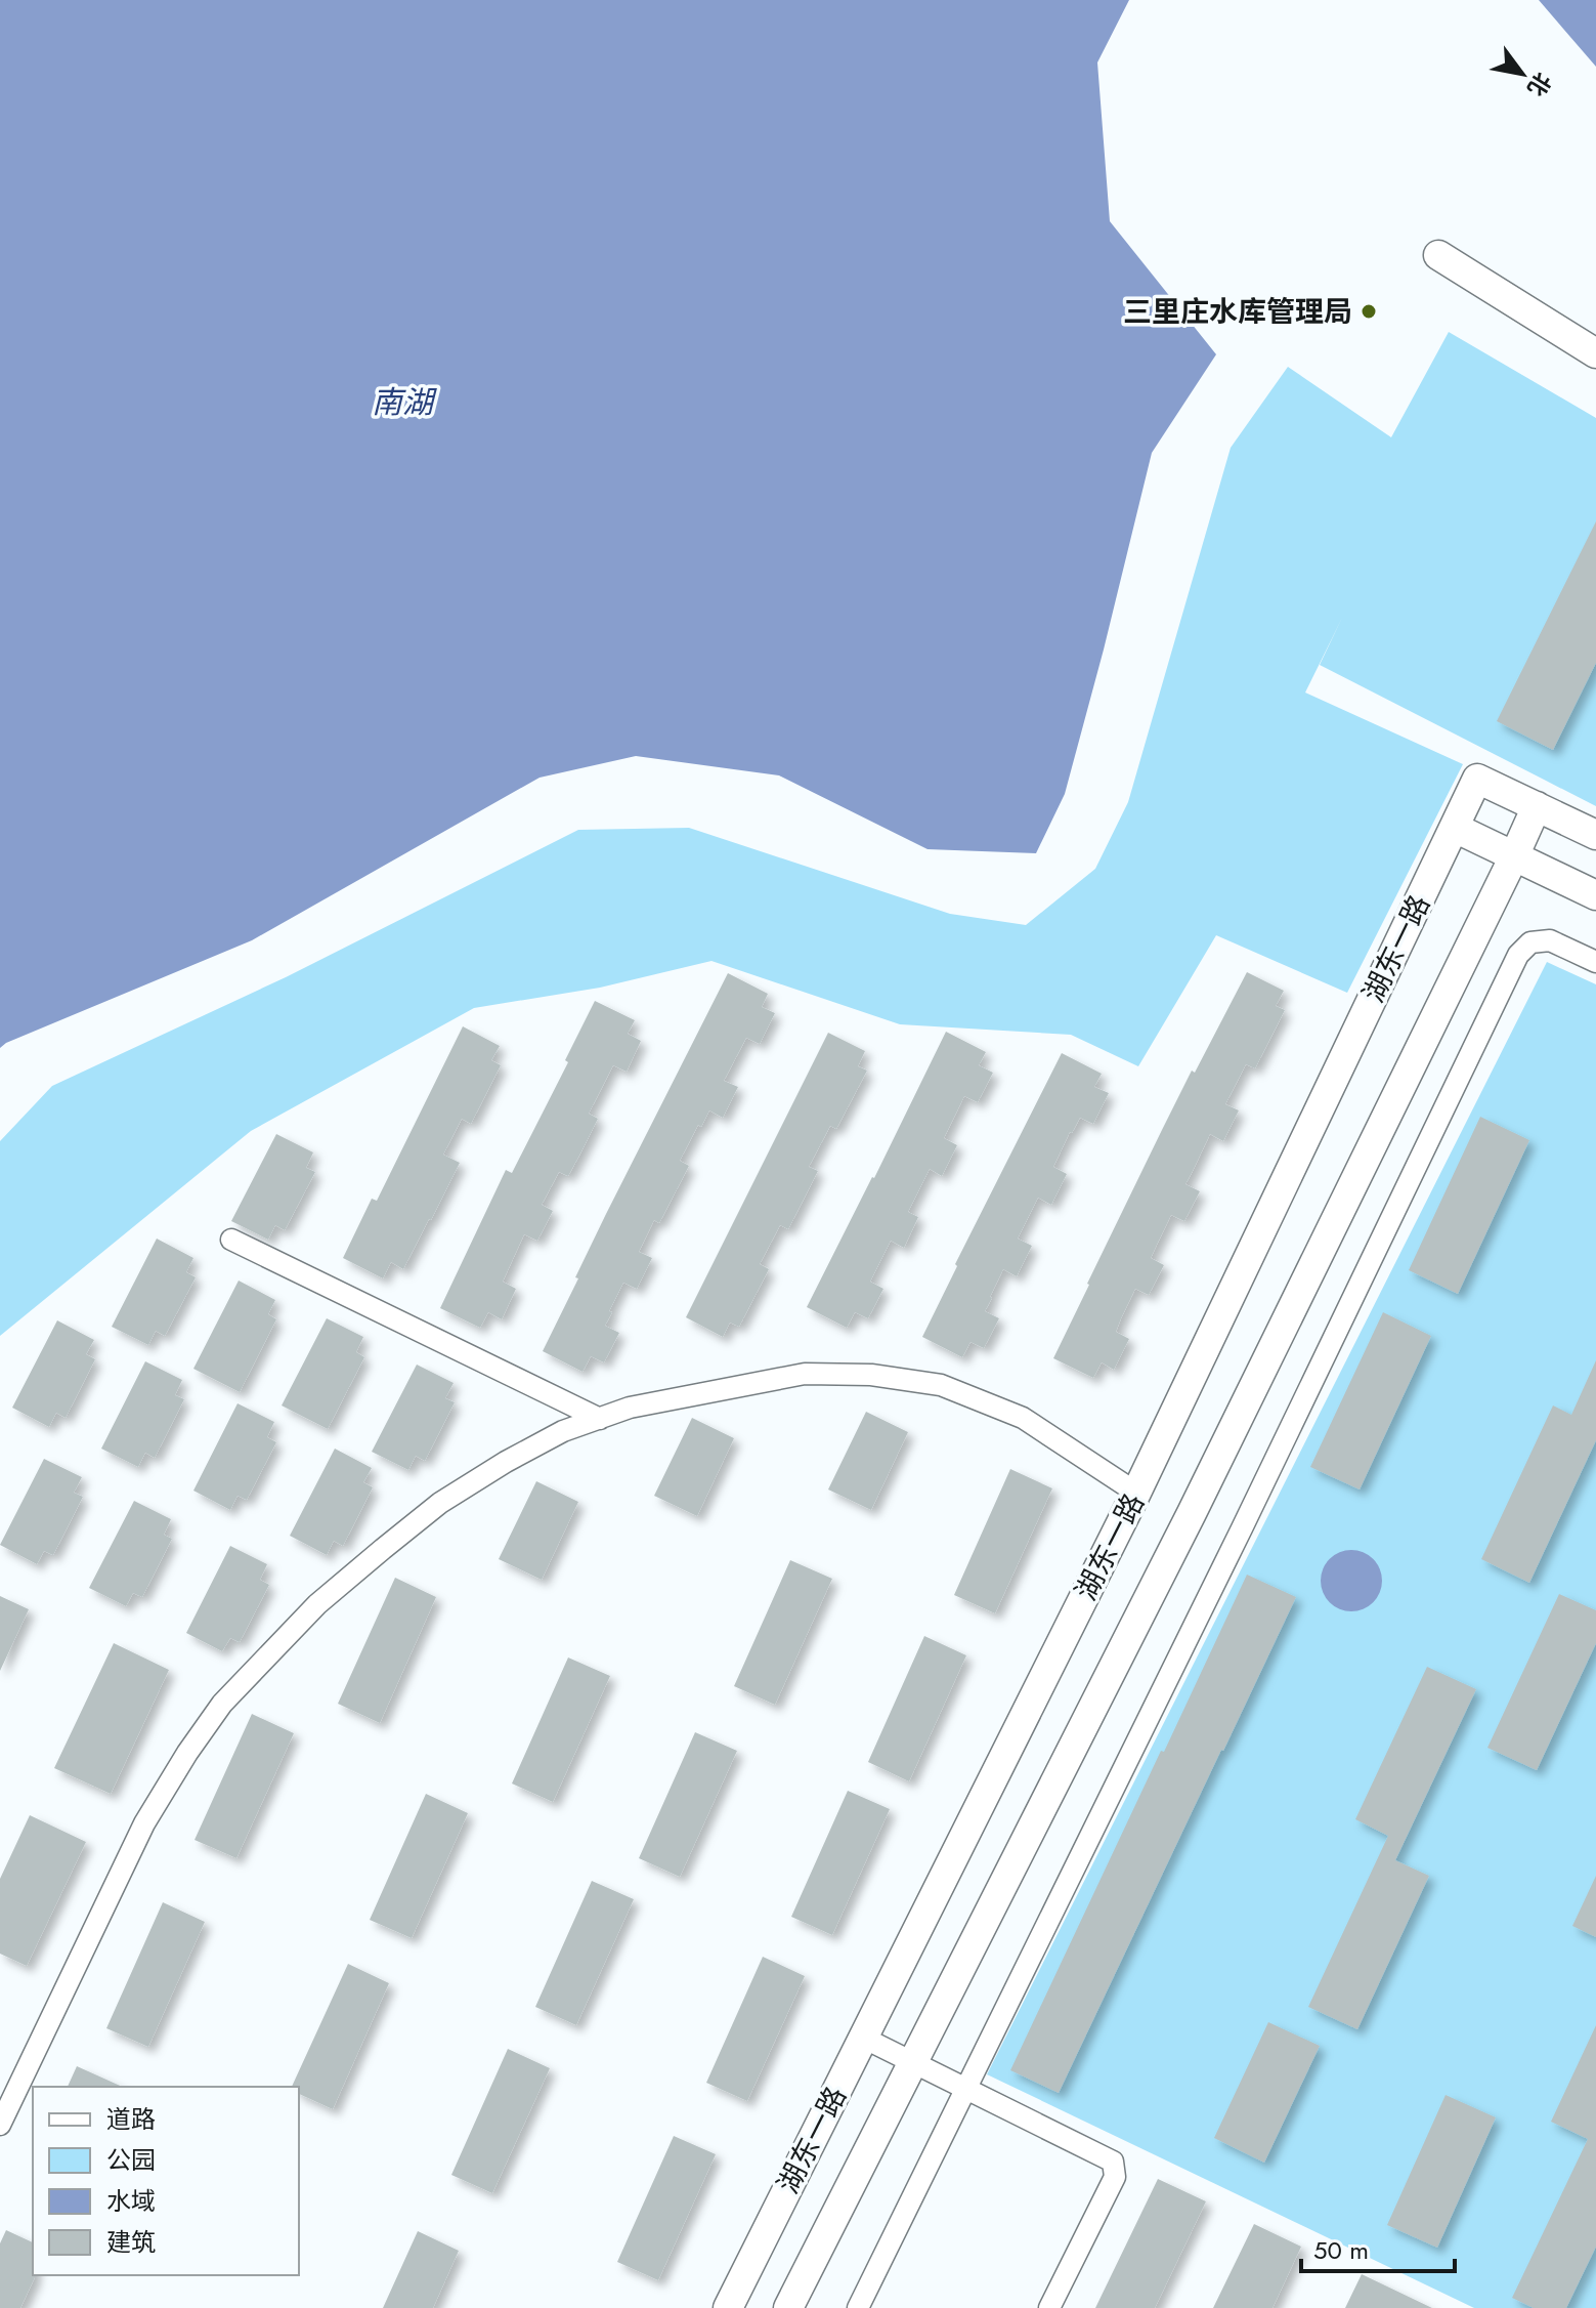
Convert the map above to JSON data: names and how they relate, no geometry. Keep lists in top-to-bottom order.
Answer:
{
  "streets": {
    "main road": ["湖东一路"]
  },
  "water": ["南湖"],
  "places": ["三里庄水库管理局"],
  "legend": [
    "道路",
    "公园",
    "水域",
    "建筑"
  ],
  "scale_bar": "50 m",
  "north": "bottom right"
}
